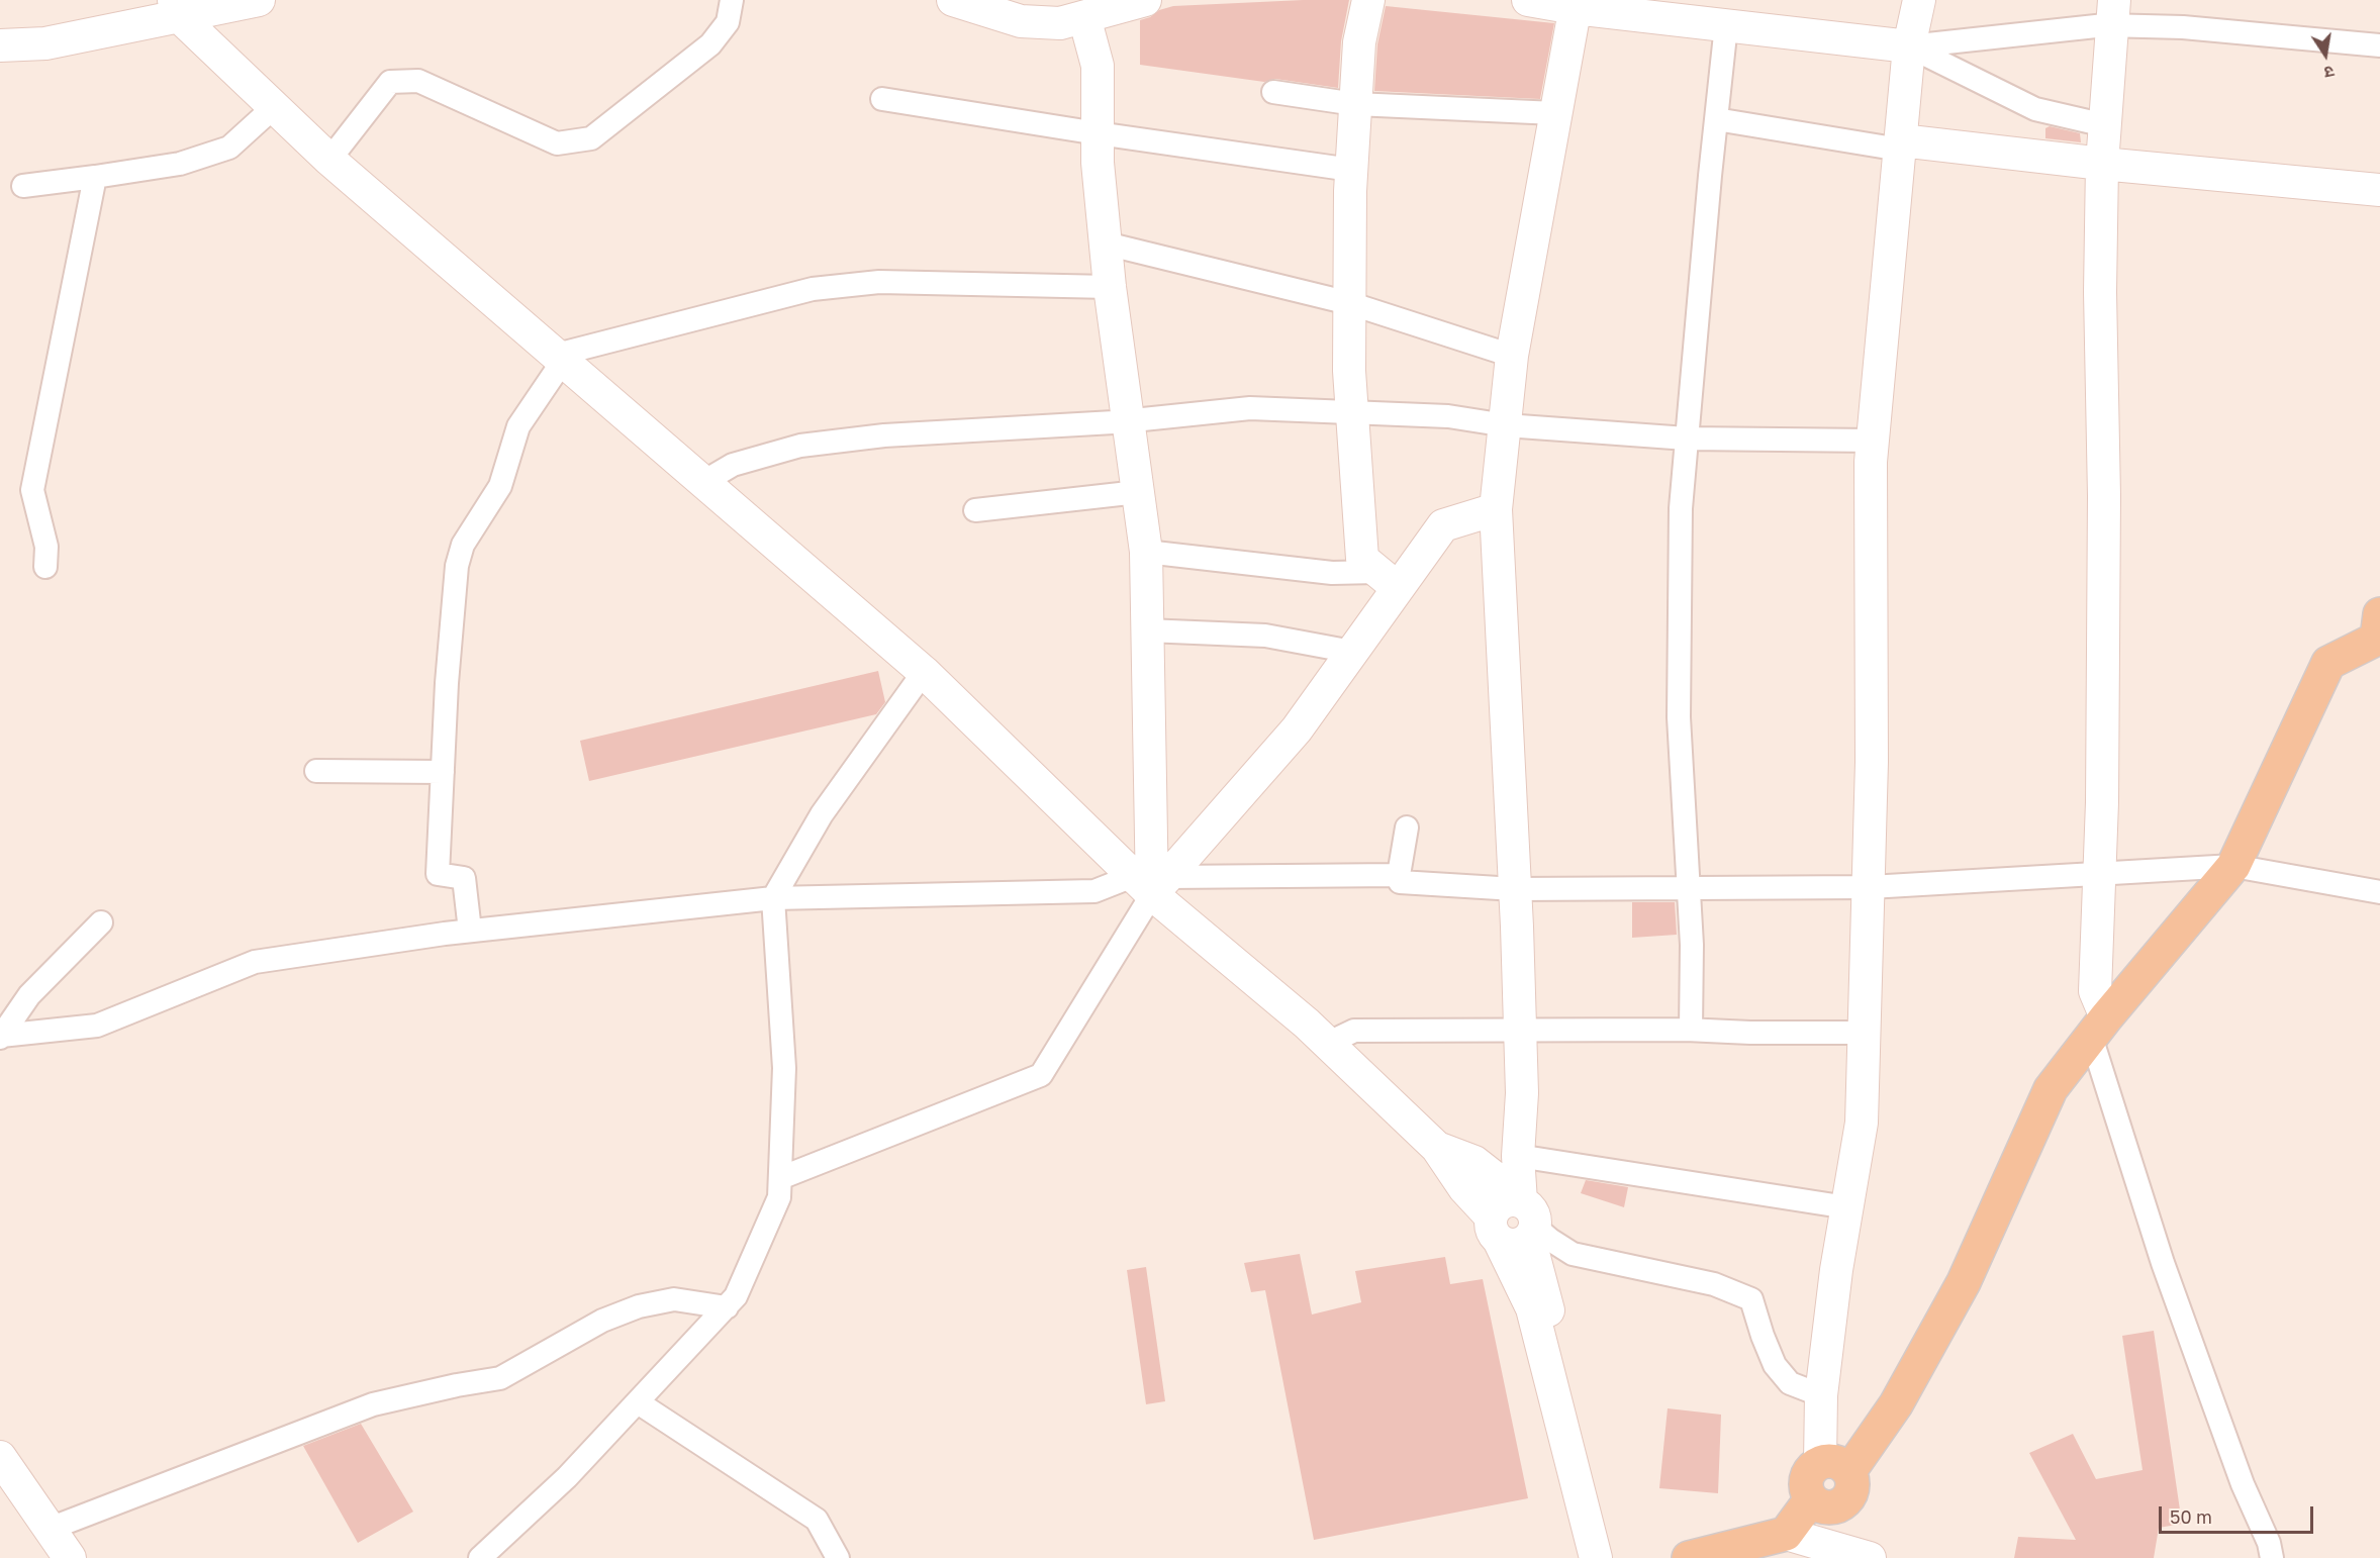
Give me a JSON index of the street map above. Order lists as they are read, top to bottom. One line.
{"scale_bar":"50 m","north":"bottom"}
